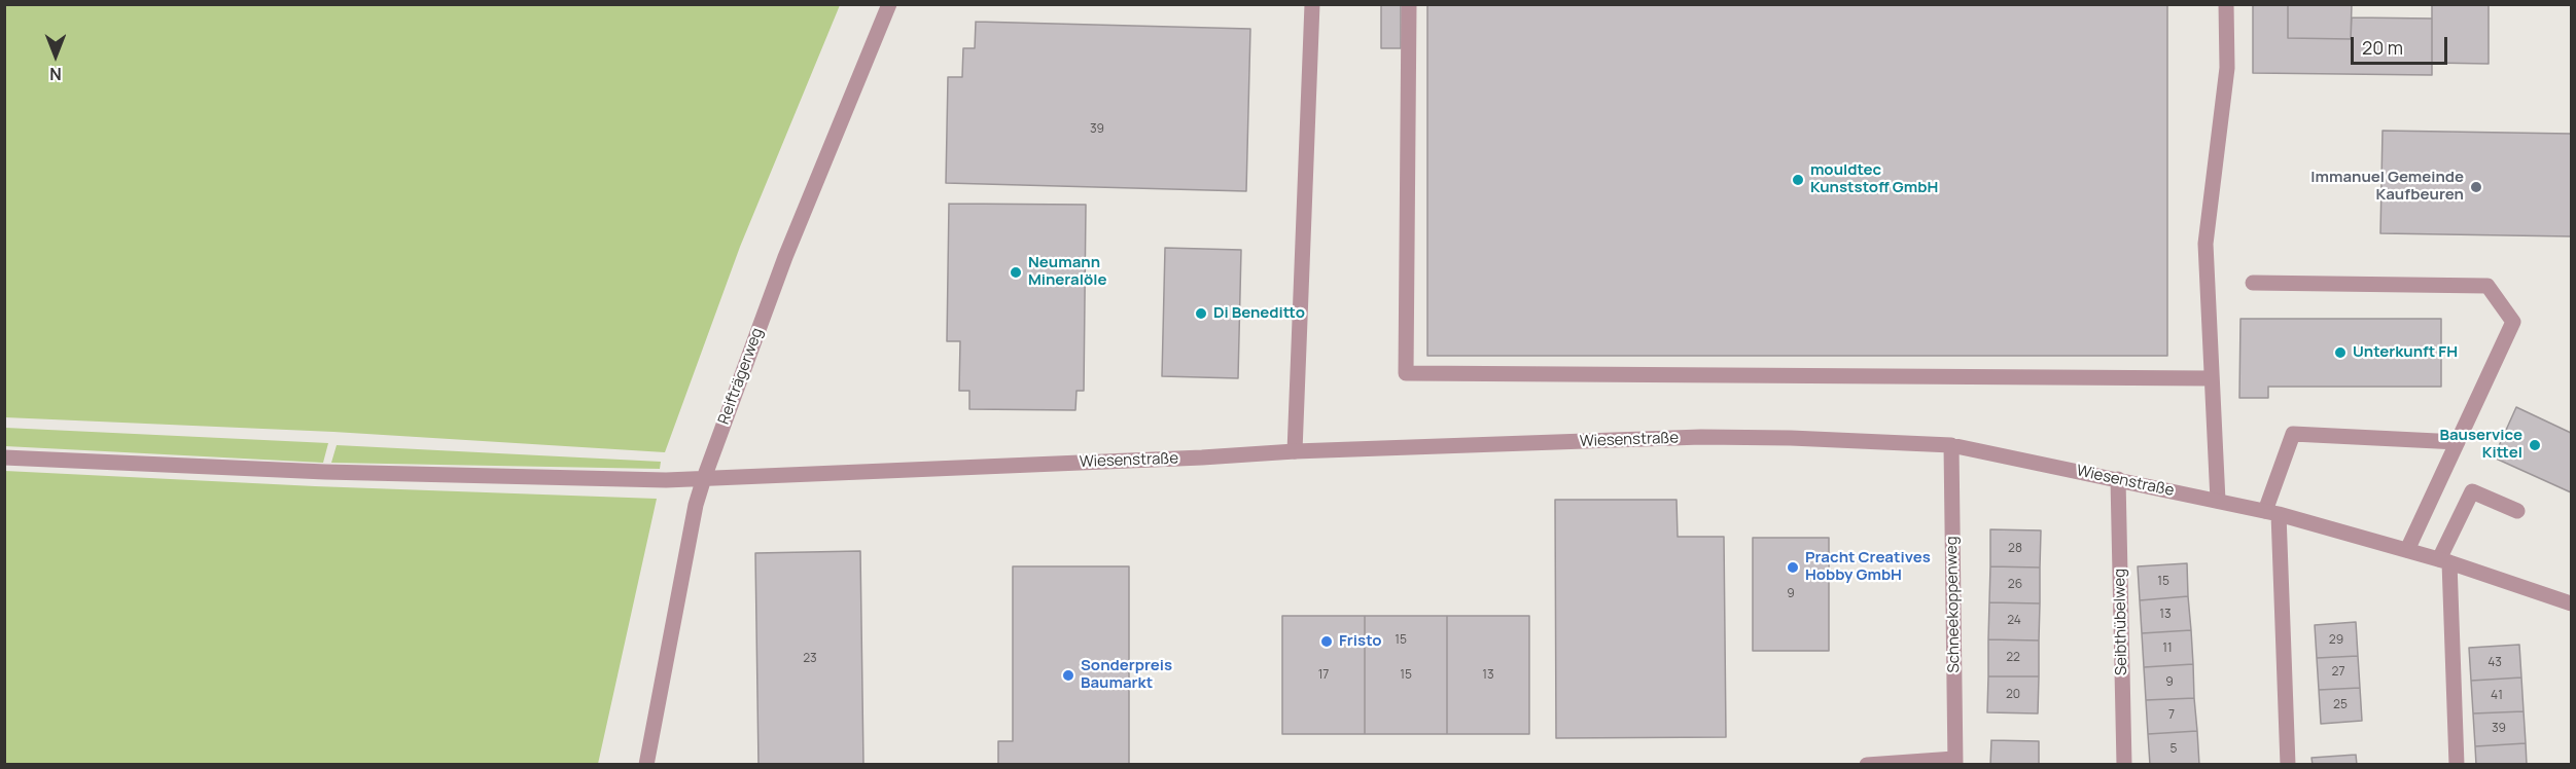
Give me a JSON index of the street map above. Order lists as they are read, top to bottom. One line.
{"streets":{"street":["Reifträgerweg","Wiesenstraße","Schneekoppenweg","Seibthübelweg"]},"crossings":[["Reifträgerweg","Wiesenstraße"],["Wiesenstraße","Schneekoppenweg"],["Wiesenstraße","Seibthübelweg"]],"places":["mouldtec Kunststoff GmbH","Immanuel Gemeinde Kaufbeuren","Neumann Mineralöle","Di Beneditto","Unterkunft FH","Bauservice Kittel","Pracht Creatives Hobby GmbH","Fristo","Sonderpreis Baumarkt"],"house_numbers":["39","28","15","26","9","13","24","15","29","11","22","23","43","27","17","15","13","9","20","41","25","7","39","5"],"scale_bar":"20 m","north":"bottom"}
